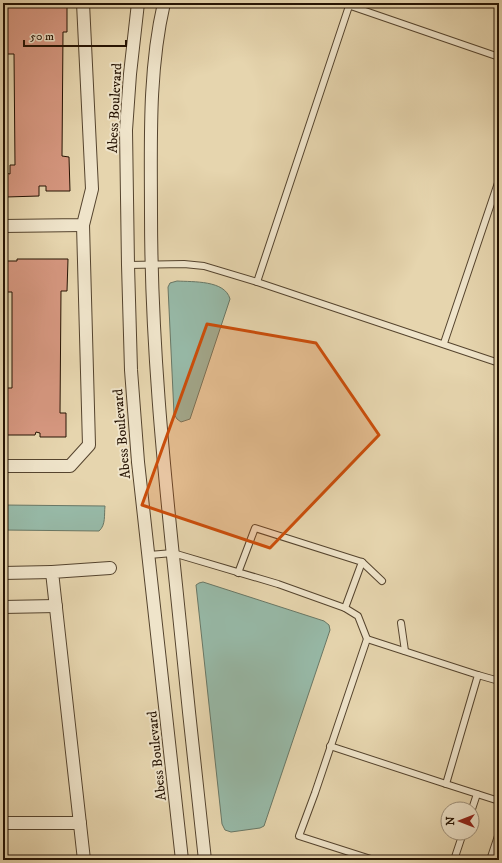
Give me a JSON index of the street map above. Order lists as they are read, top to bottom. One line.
{"streets":{"street":["Abess Boulevard"]},"scale_bar":"50 m","north":"left"}
